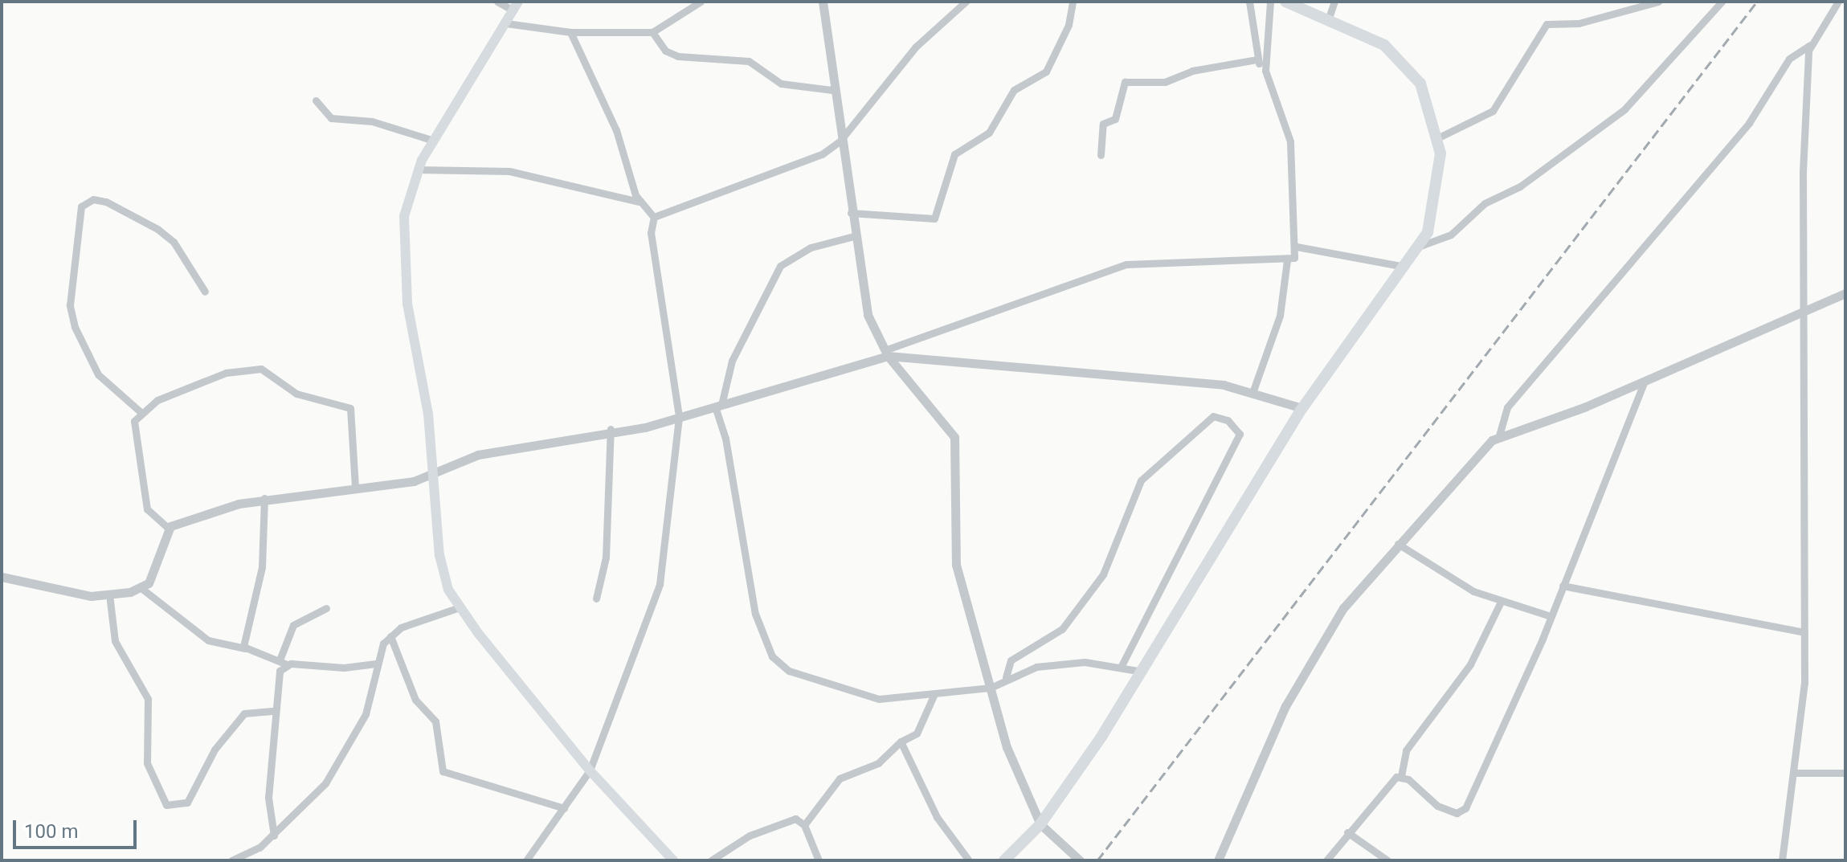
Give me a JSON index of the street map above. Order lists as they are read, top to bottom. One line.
{"scale_bar":"100 m"}
